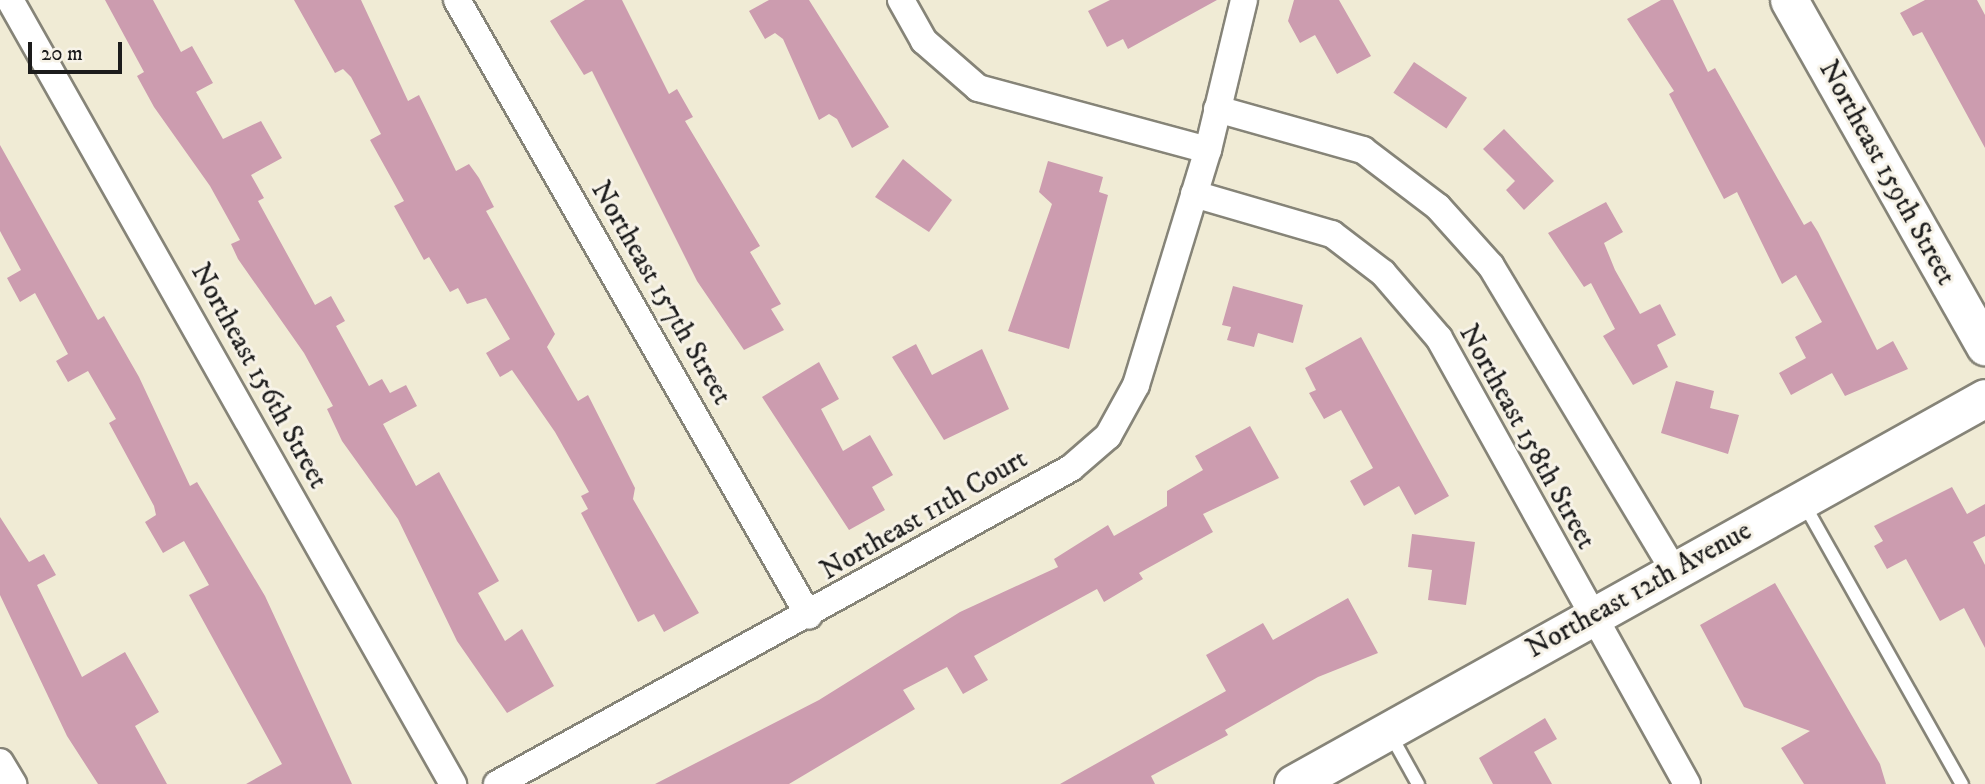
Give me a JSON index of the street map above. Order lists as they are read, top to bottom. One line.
{"streets":{"street":["Northeast 159th Street","Northeast 157th Street","Northeast 156th Street","Northeast 158th Street","Northeast 11th Court","Northeast 12th Avenue"]},"crossings":[["Northeast 157th Street","Northeast 11th Court"],["Northeast 158th Street","Northeast 11th Court"],["Northeast 158th Street","Northeast 12th Avenue"]],"scale_bar":"20 m"}
